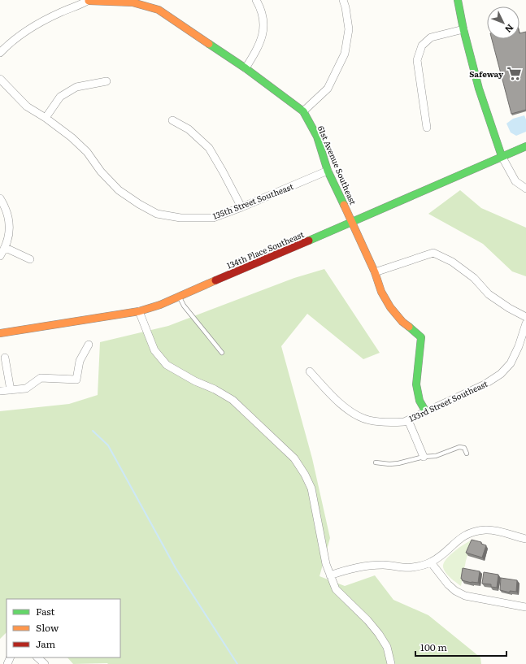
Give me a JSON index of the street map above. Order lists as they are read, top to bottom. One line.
{"streets":{"street":["61st Avenue Southeast","135th Street Southeast","134th Place Southeast","133rd Street Southeast"]},"crossings":[["61st Avenue Southeast","135th Street Southeast"],["61st Avenue Southeast","134th Place Southeast"],["61st Avenue Southeast","133rd Street Southeast"]],"places":{"supermarket":["Safeway"]},"legend":["Fast","Slow","Jam"],"scale_bar":"100 m","north":"bottom right"}
